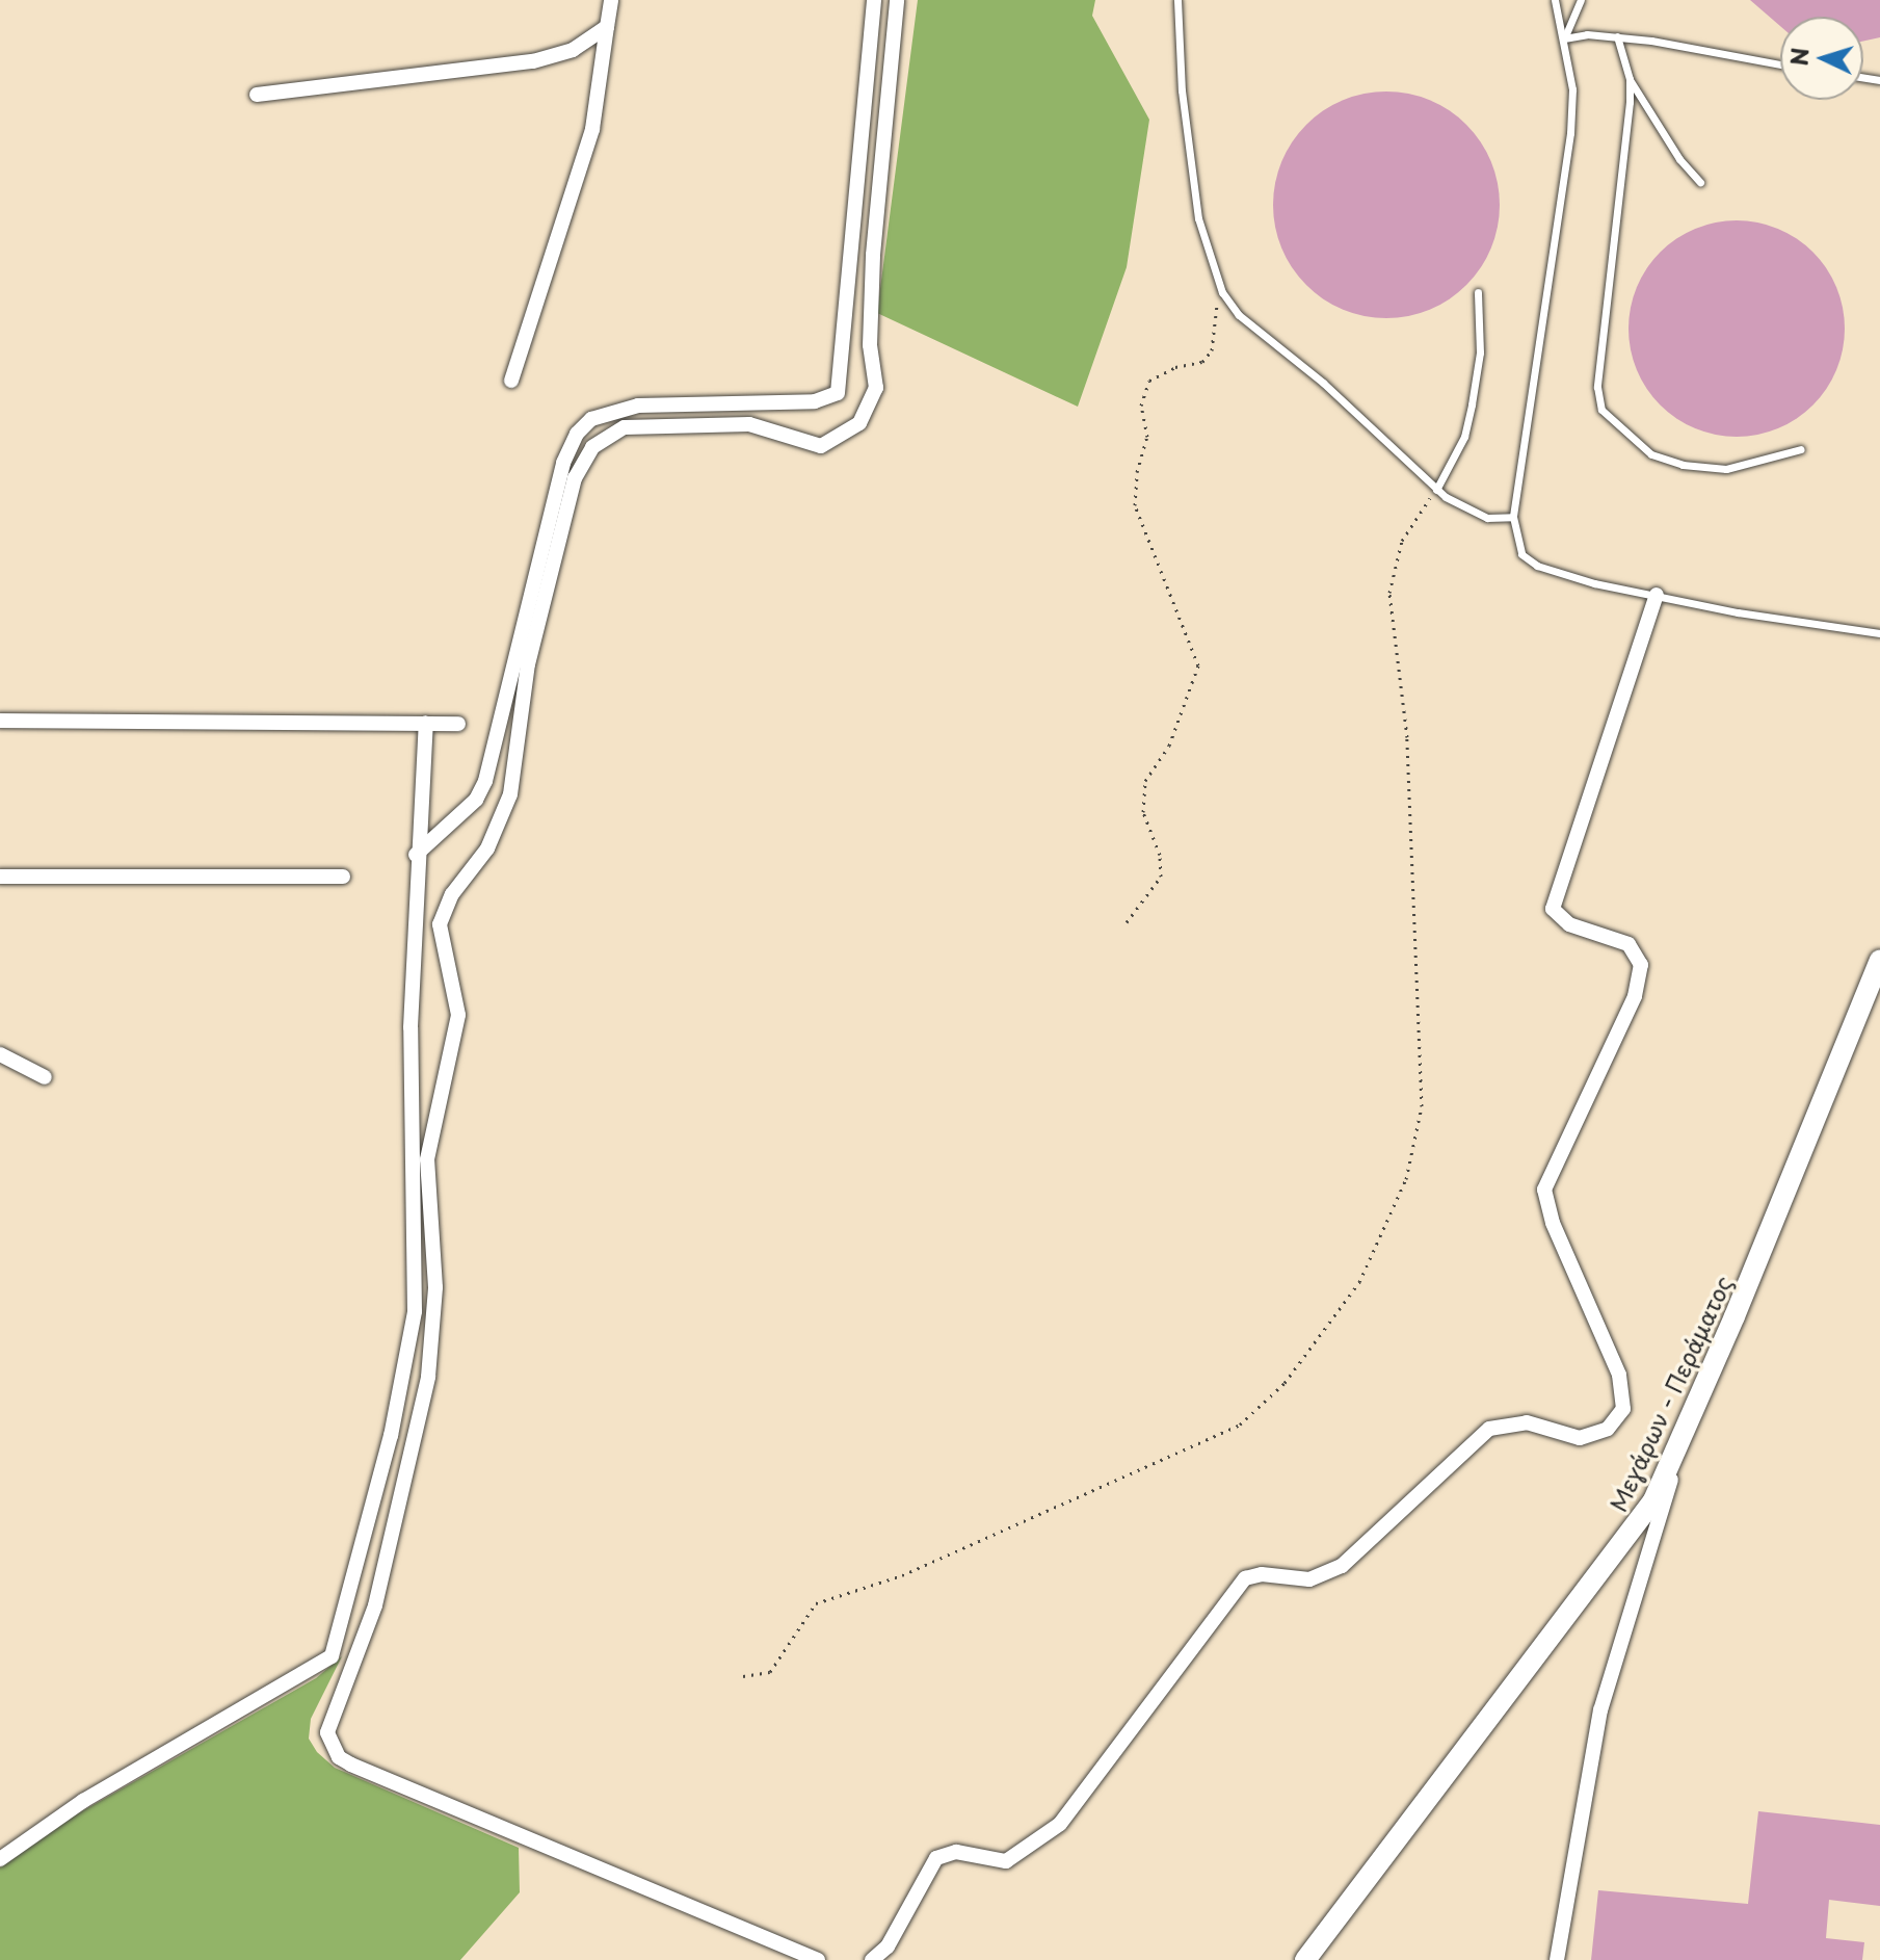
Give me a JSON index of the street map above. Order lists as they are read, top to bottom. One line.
{"streets":{"main road":["Μεγάρων - Περάματος"]},"north":"left"}
